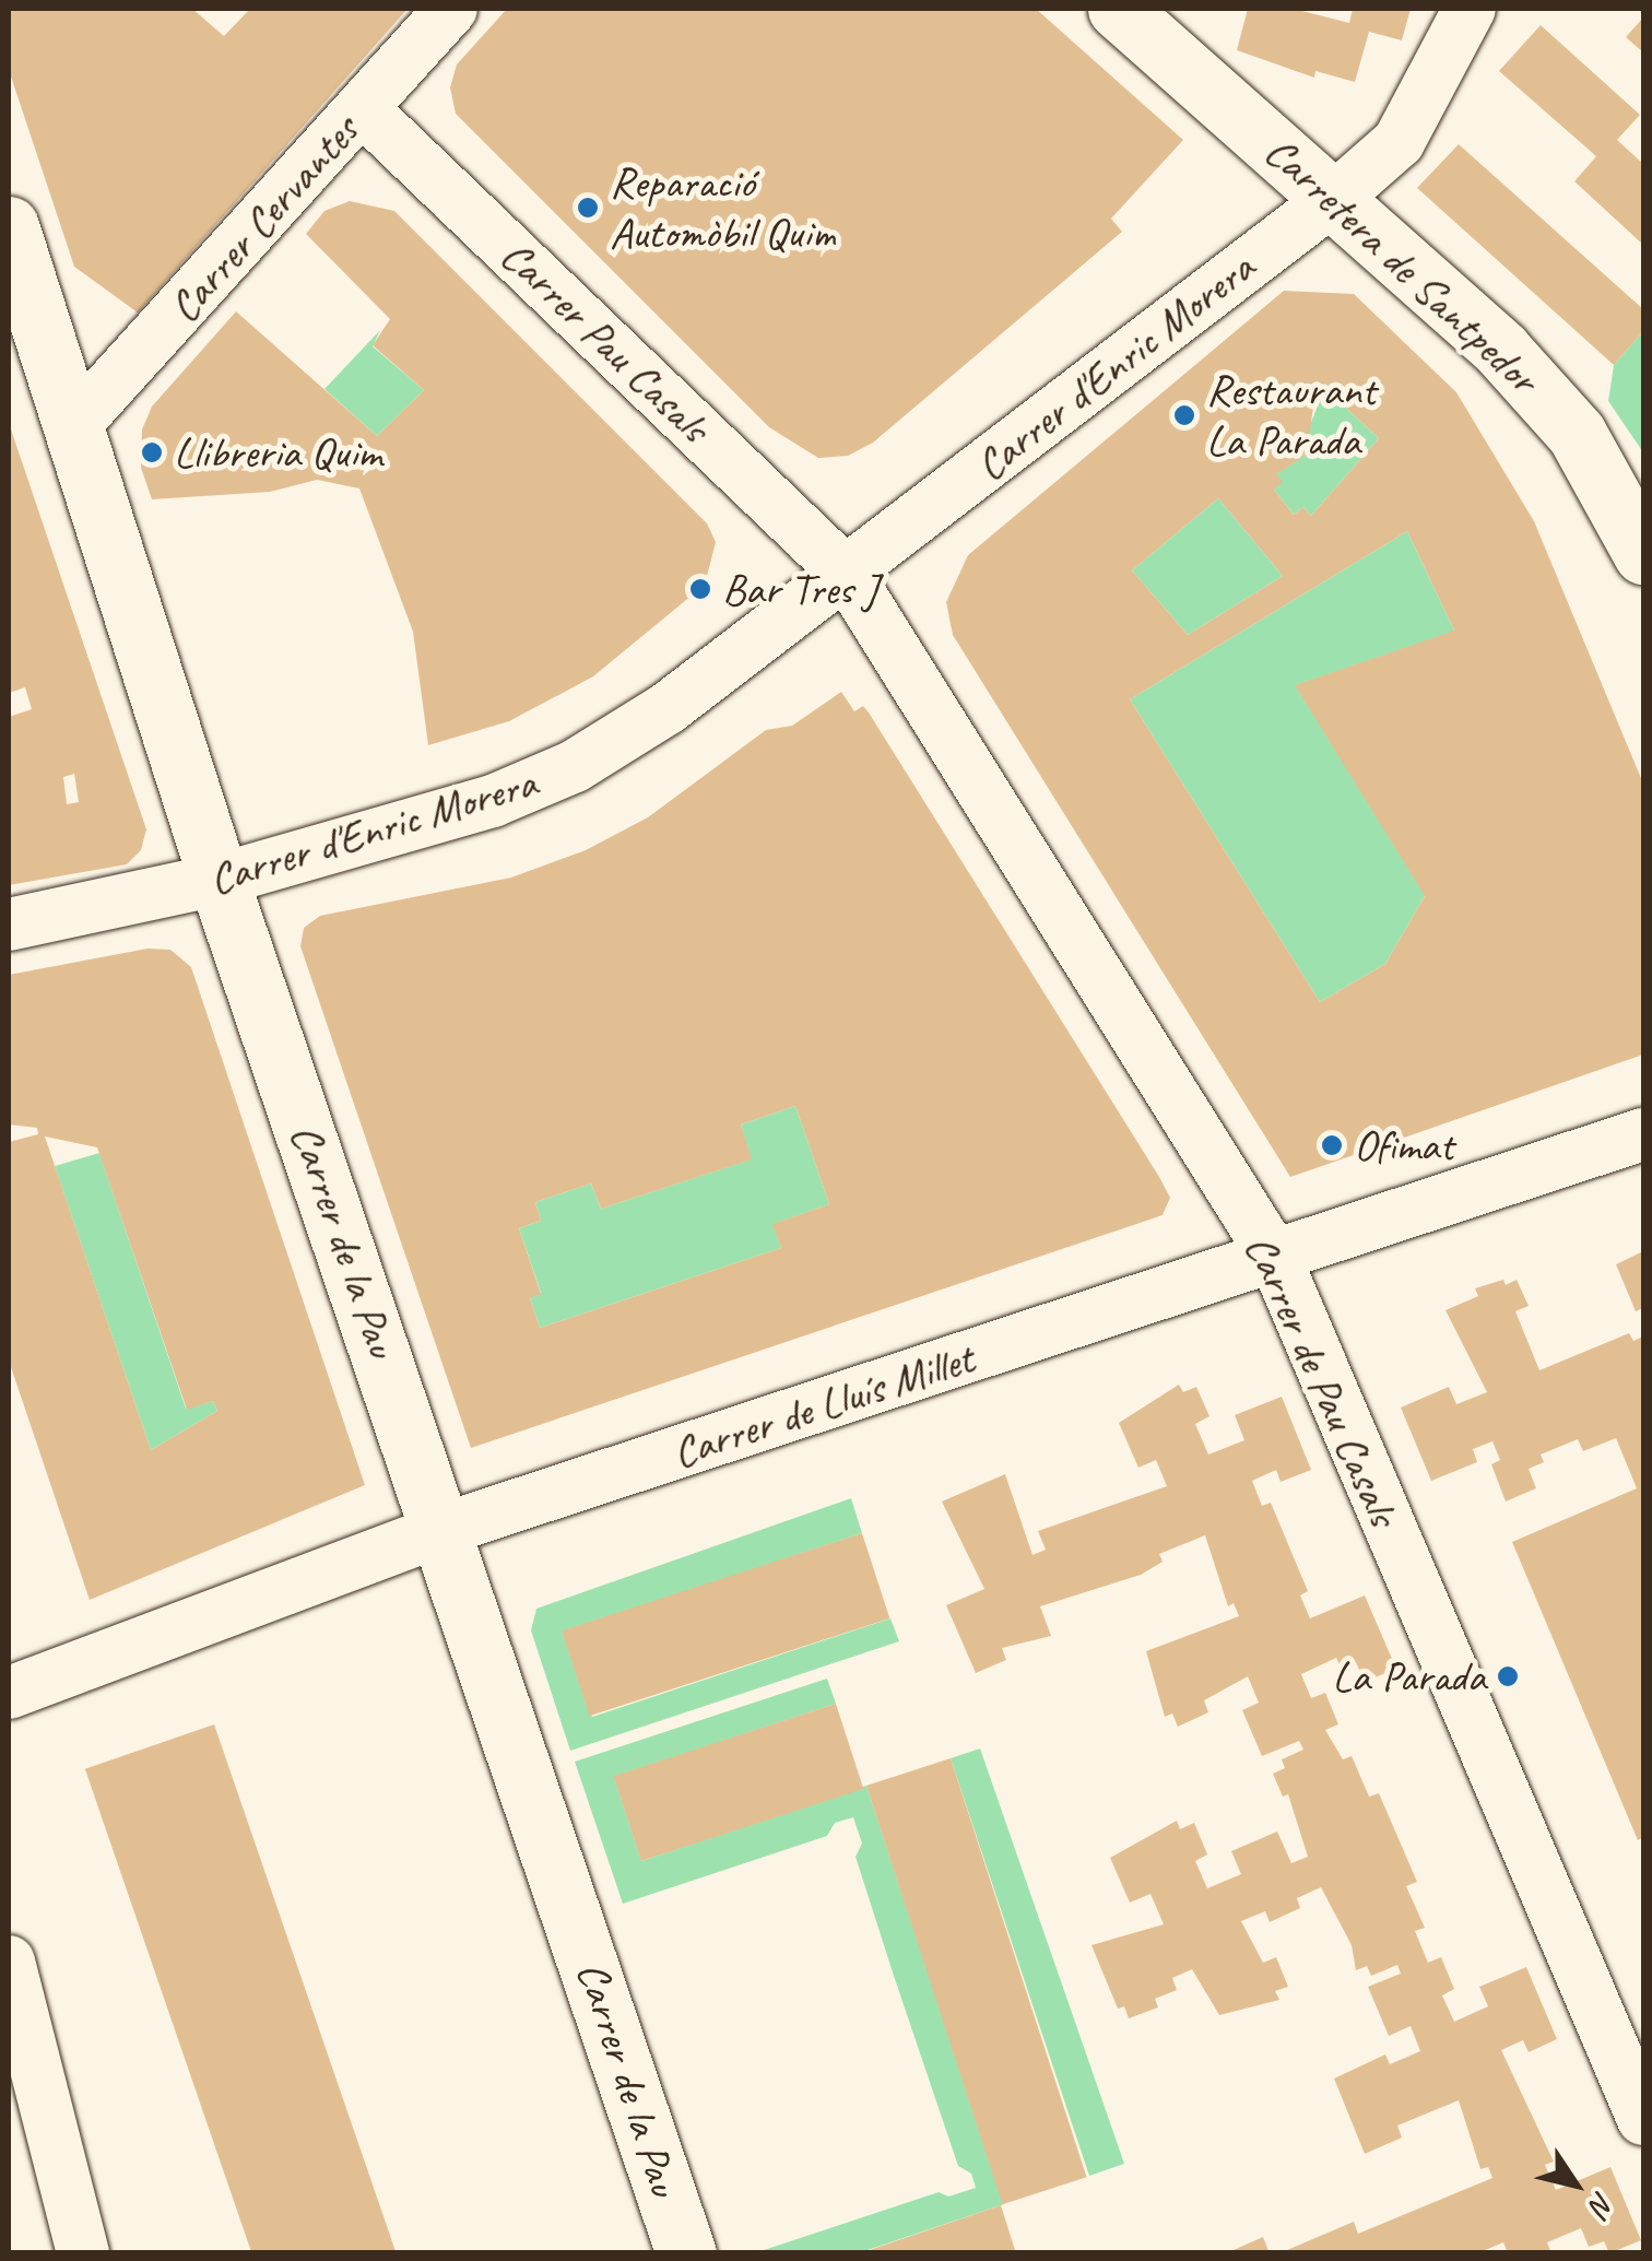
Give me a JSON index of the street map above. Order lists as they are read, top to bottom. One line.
{"streets":{"street":["Carrer Cervantes","Carretera de Santpedor","Carrer Pau Casals","Carrer d'Enric Morera","Carrer de la Pau","Carrer de Pau Casals","Carrer de Lluís Millet"]},"crossings":[["Carrer Cervantes","Carrer Pau Casals"],["Carrer Cervantes","Carrer de la Pau"],["Carretera de Santpedor","Carrer d'Enric Morera"],["Carrer Pau Casals","Carrer d'Enric Morera"],["Carrer Pau Casals","Carrer de Pau Casals"],["Carrer d'Enric Morera","Carrer de la Pau"],["Carrer d'Enric Morera","Carrer de Pau Casals"],["Carrer de la Pau","Carrer de Lluís Millet"],["Carrer de Pau Casals","Carrer de Lluís Millet"]],"places":["Reparació Automòbil Quim","Restaurant La Parada","Llibreria Quim","Bar Tres J","Ofimat","La Parada"],"north":"bottom right"}
